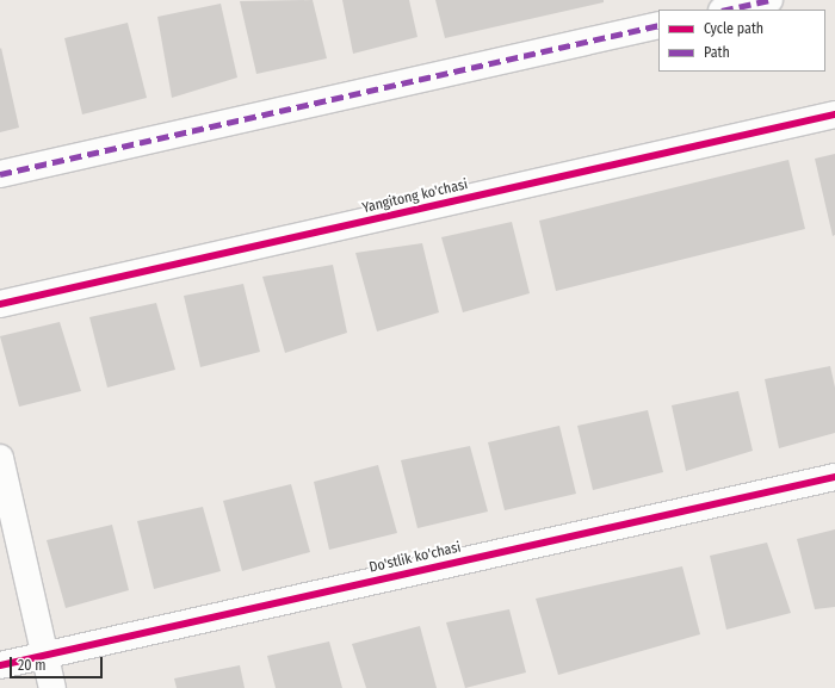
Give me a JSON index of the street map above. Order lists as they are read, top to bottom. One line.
{"streets":{"street":["Yangitong ko'chasi","Do'stlik ko'chasi"]},"legend":["Cycle path","Path"],"scale_bar":"20 m"}
